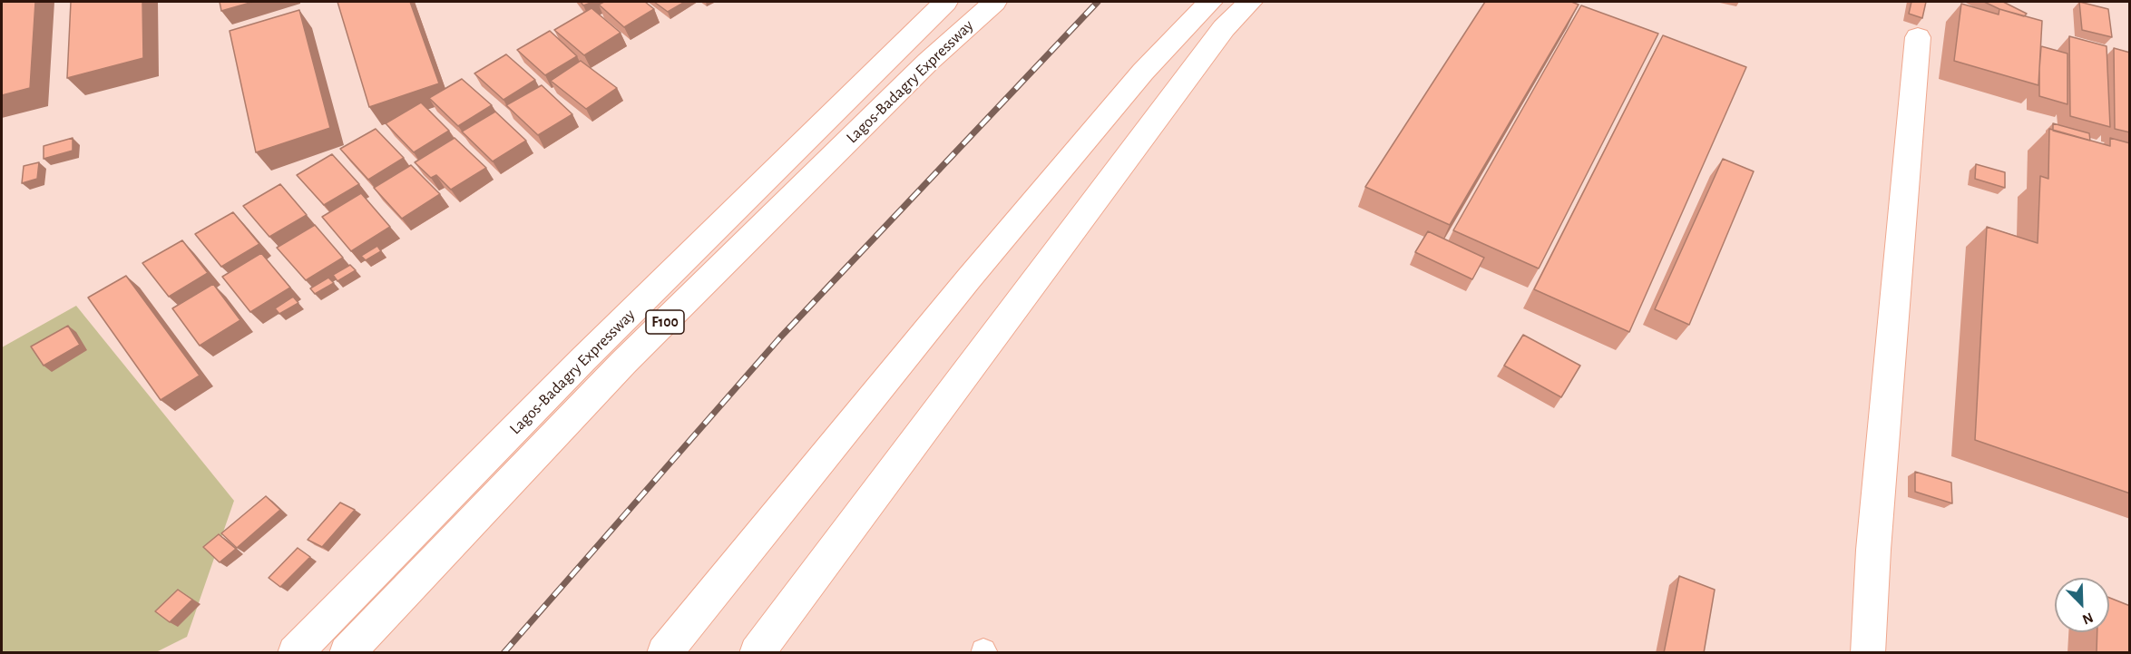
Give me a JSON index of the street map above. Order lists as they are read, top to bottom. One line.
{"streets":{"main road":["Lagos-Badagry Expressway","F100"]},"north":"bottom right"}
